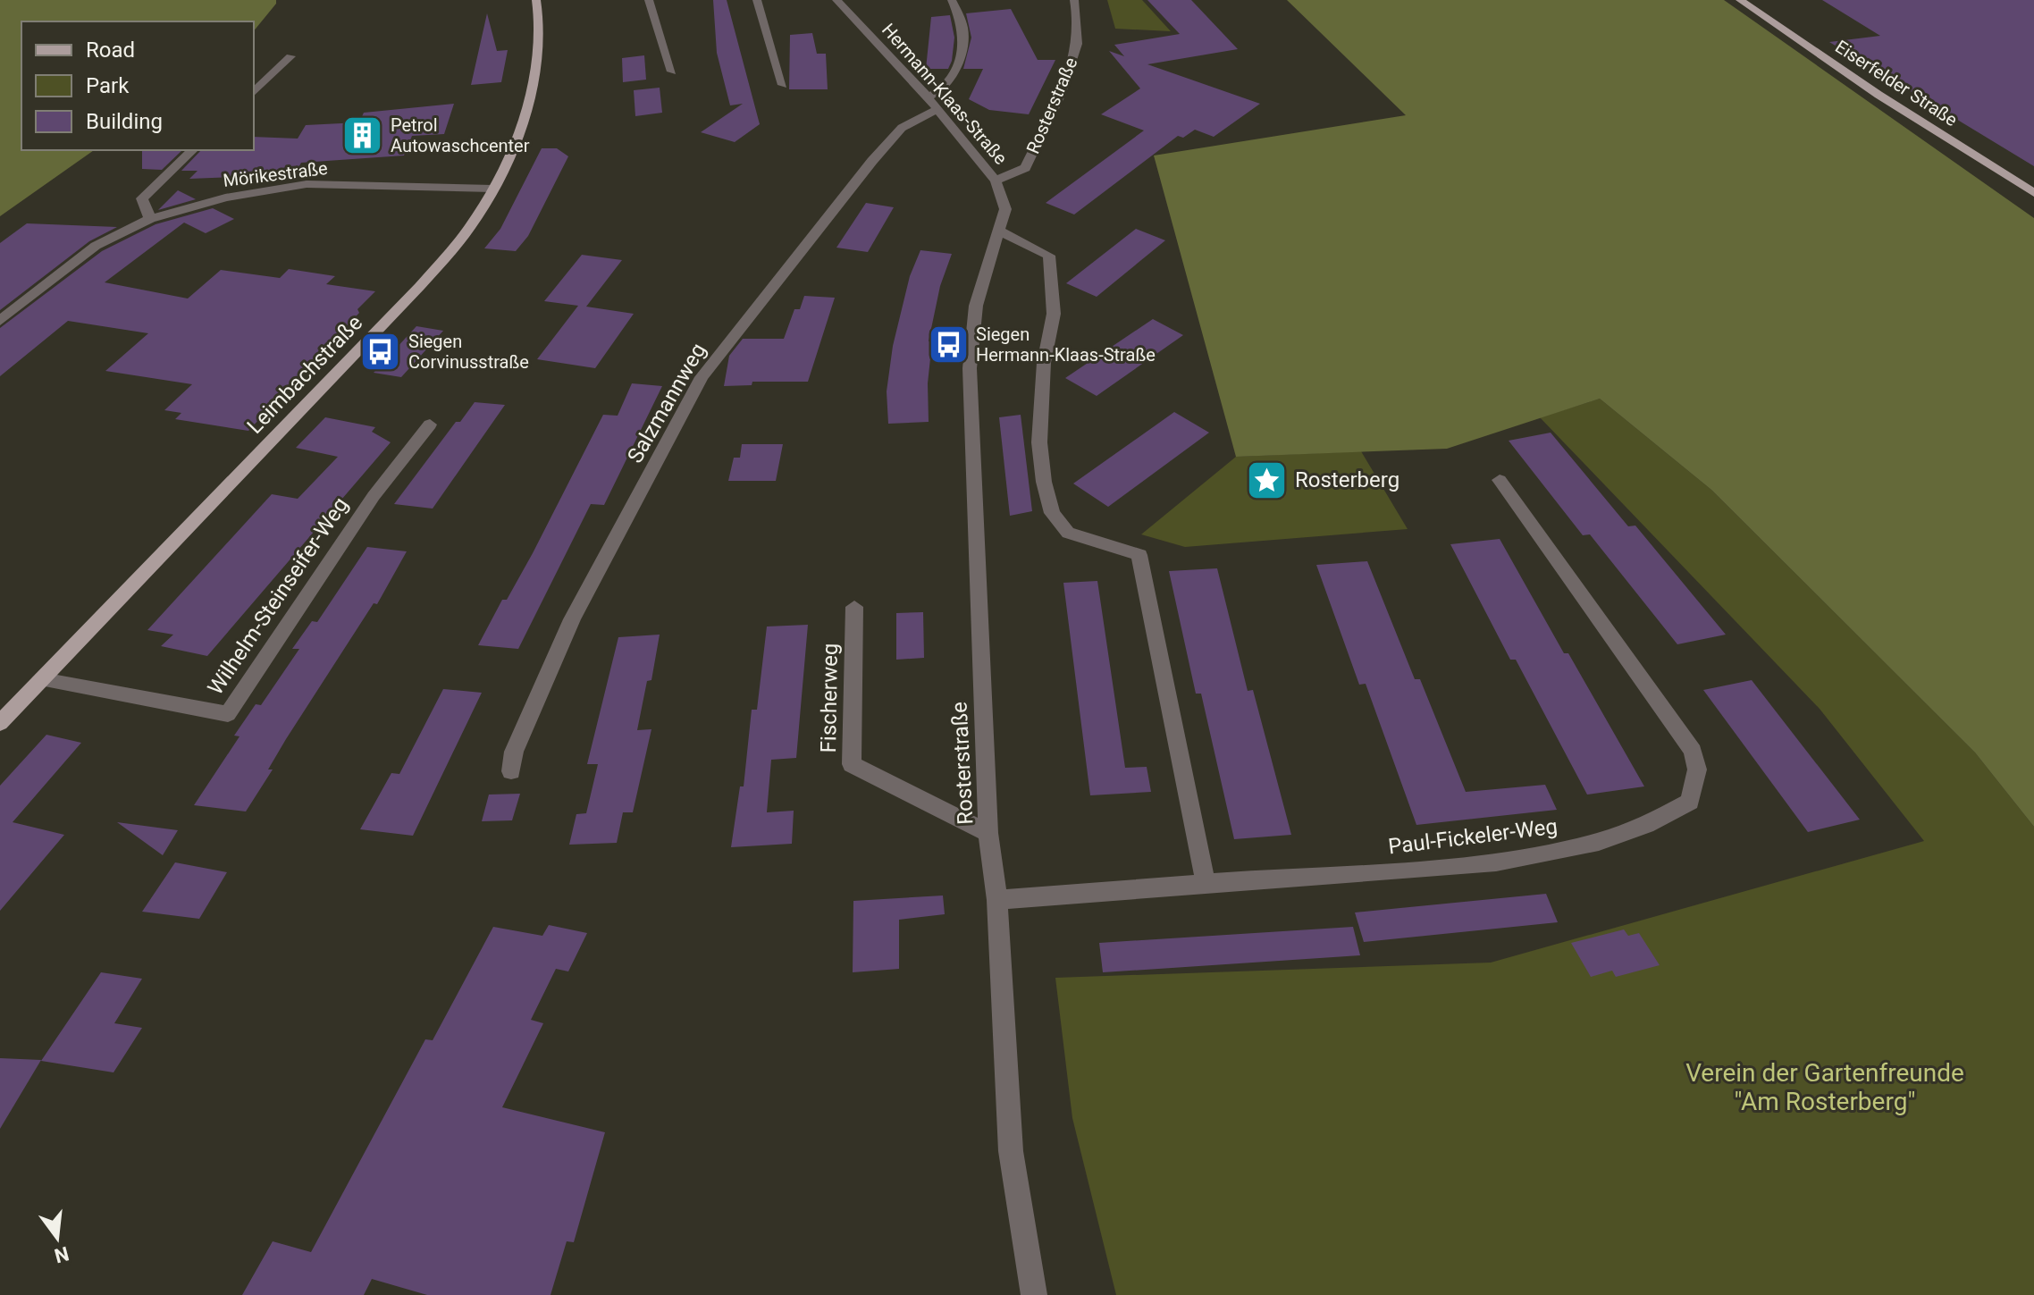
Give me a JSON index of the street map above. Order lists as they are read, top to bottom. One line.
{"streets":{"main road":["Eiserfelder Straße","Leimbachstraße"],"street":["Hermann-Klaas-Straße","Rosterstraße","Mörikestraße","Salzmannweg","Wilhelm-Steinseifer-Weg","Fischerweg","Paul-Fickeler-Weg"]},"crossings":[["Hermann-Klaas-Straße","Rosterstraße"],["Hermann-Klaas-Straße","Salzmannweg"],["Rosterstraße","Fischerweg"],["Rosterstraße","Paul-Fickeler-Weg"],["Mörikestraße","Leimbachstraße"],["Leimbachstraße","Wilhelm-Steinseifer-Weg"]],"parks":["Verein der Gartenfreunde \"Am Rosterberg\""],"places":{"building":["Petrol Autowaschcenter"],"bus stop":["Siegen Hermann-Klaas-Straße","Siegen Corvinusstraße"],"place":["Rosterberg"]},"legend":["Road","Park","Building"],"north":"bottom"}
